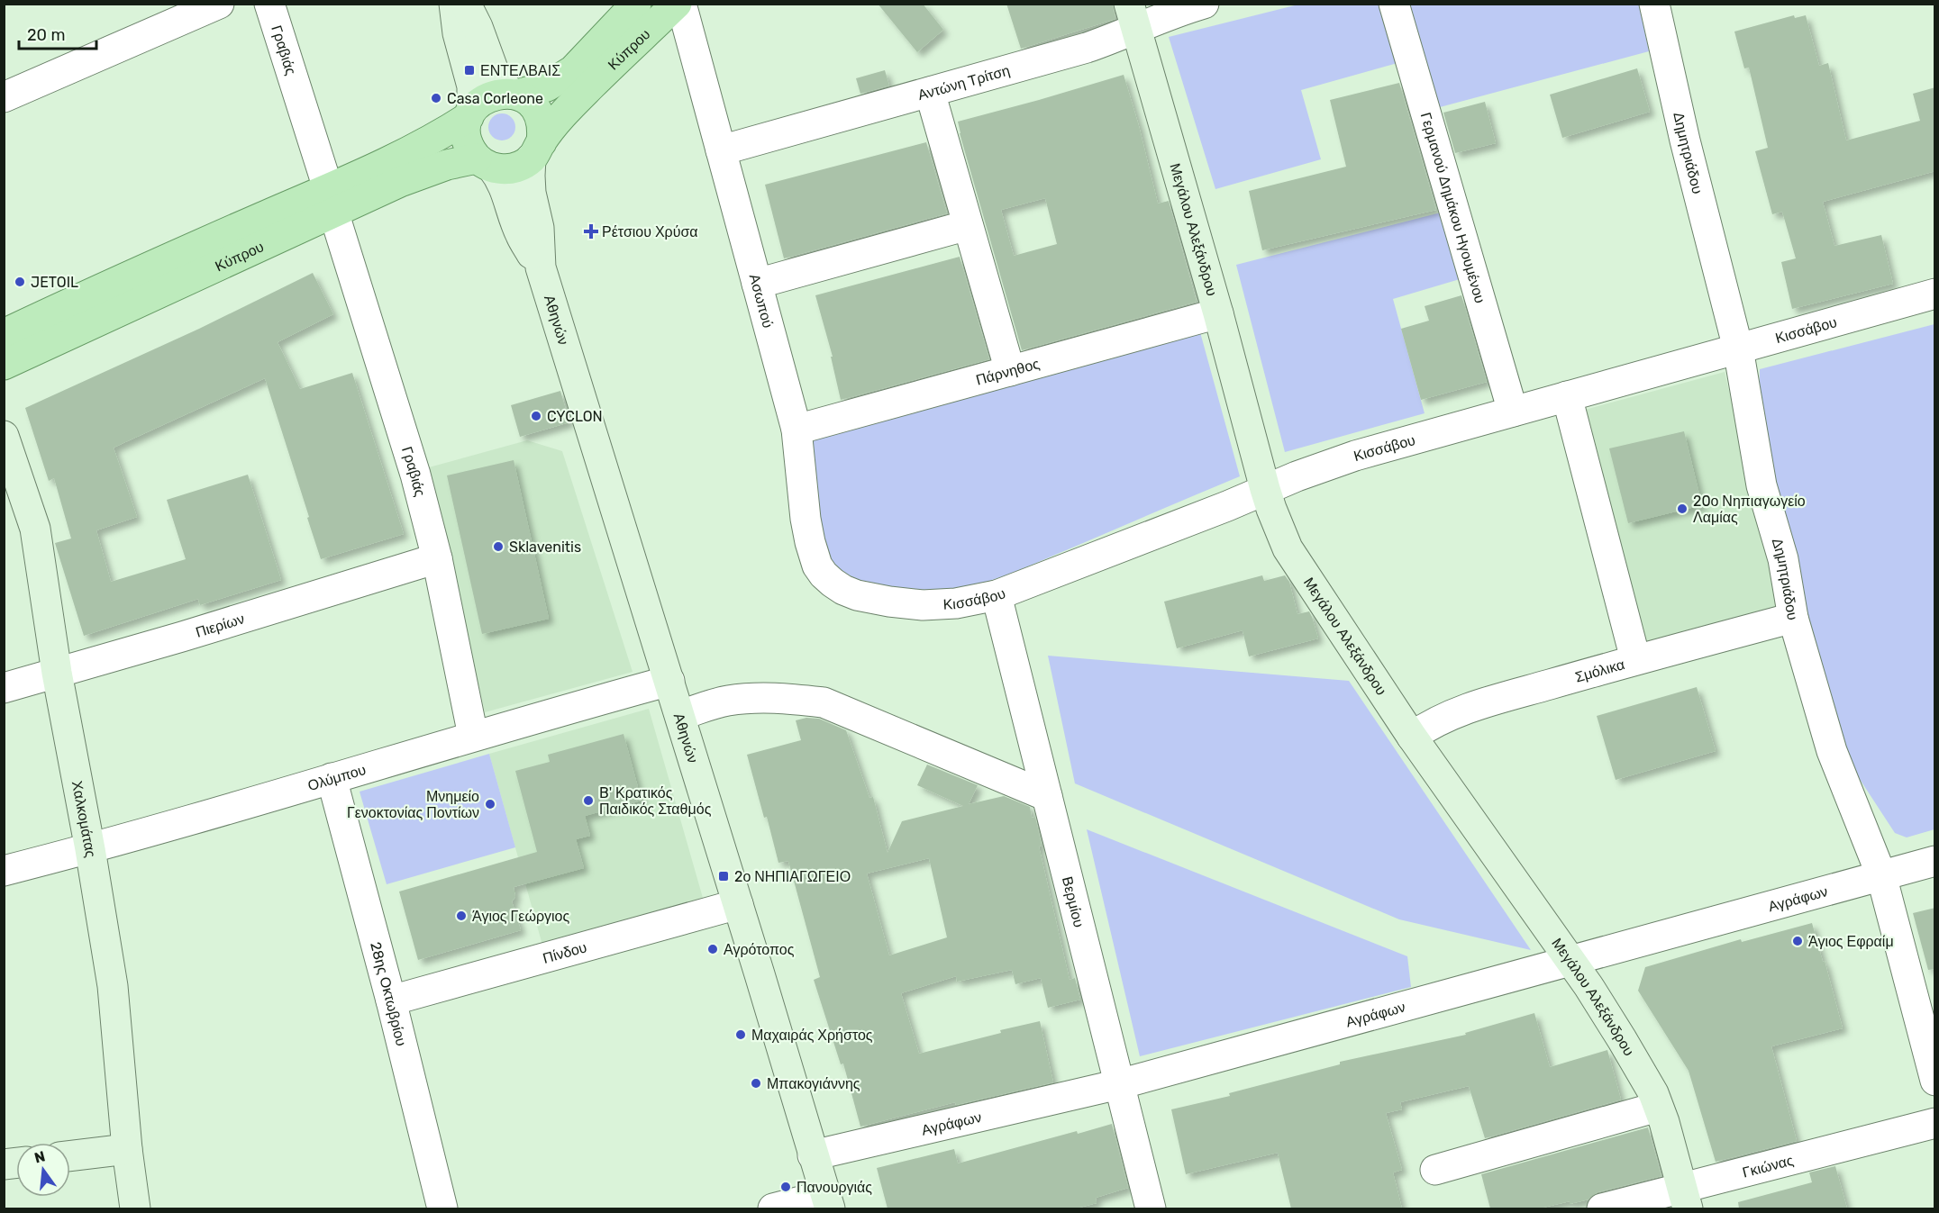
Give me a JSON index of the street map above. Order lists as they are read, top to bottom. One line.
{"streets":{"main road":["Κύπρου"],"street":["Γραβιάς","Αντώνη Τρίτση","Δημητριάδου","Γερμανού Δημάκου Ηγουμένου","Μεγάλου Αλεξάνδρου","Ασωπού","Αθηνών","Κισσάβου","Πάρνηθος","Πιερίων","Σμόλικα","Ολύμπου","Χαλκομάτας","Αγράφων","Βερμίου","Πίνδου","28ης Οκτωβρίου","Γκιώνας"]},"crossings":[["Κύπρου","Γραβιάς"],["Κύπρου","Ασωπού"],["Κύπρου","Αθηνών"],["Γραβιάς","Πιερίων"],["Γραβιάς","Ολύμπου"],["Αντώνη Τρίτση","Μεγάλου Αλεξάνδρου"],["Αντώνη Τρίτση","Ασωπού"],["Δημητριάδου","Κισσάβου"],["Δημητριάδου","Σμόλικα"],["Δημητριάδου","Αγράφων"],["Γερμανού Δημάκου Ηγουμένου","Κισσάβου"],["Μεγάλου Αλεξάνδρου","Κισσάβου"],["Μεγάλου Αλεξάνδρου","Πάρνηθος"],["Μεγάλου Αλεξάνδρου","Σμόλικα"],["Μεγάλου Αλεξάνδρου","Αγράφων"],["Μεγάλου Αλεξάνδρου","Γκιώνας"],["Ασωπού","Κισσάβου"],["Ασωπού","Πάρνηθος"],["Αθηνών","Ολύμπου"],["Αθηνών","Αγράφων"],["Αθηνών","Πίνδου"],["Κισσάβου","Βερμίου"],["Πιερίων","Χαλκομάτας"],["Ολύμπου","Χαλκομάτας"],["Ολύμπου","28ης Οκτωβρίου"],["Αγράφων","Βερμίου"],["Πίνδου","28ης Οκτωβρίου"]],"places":{"transit":["ΕΝΤΕΛΒΑΙΣ","2ο ΝΗΠΙΑΓΩΓΕΙΟ"],"other":["Casa Corleone","JETOIL","CYCLON","20ο Νηπιαγωγείο Λαμίας","Sklavenitis","B' Κρατικός Παιδικός Σταθμός","Μνημείο Γενοκτονίας Ποντίων","Άγιος Γεώργιος","Άγιος Εφραίμ","Αγρότοπος","Μαχαιράς Χρήστος","Μπακογιάννης","Πανουργιάς"],"health":["Ρέτσιου Χρύσα"]},"scale_bar":"20 m","north":"top"}
